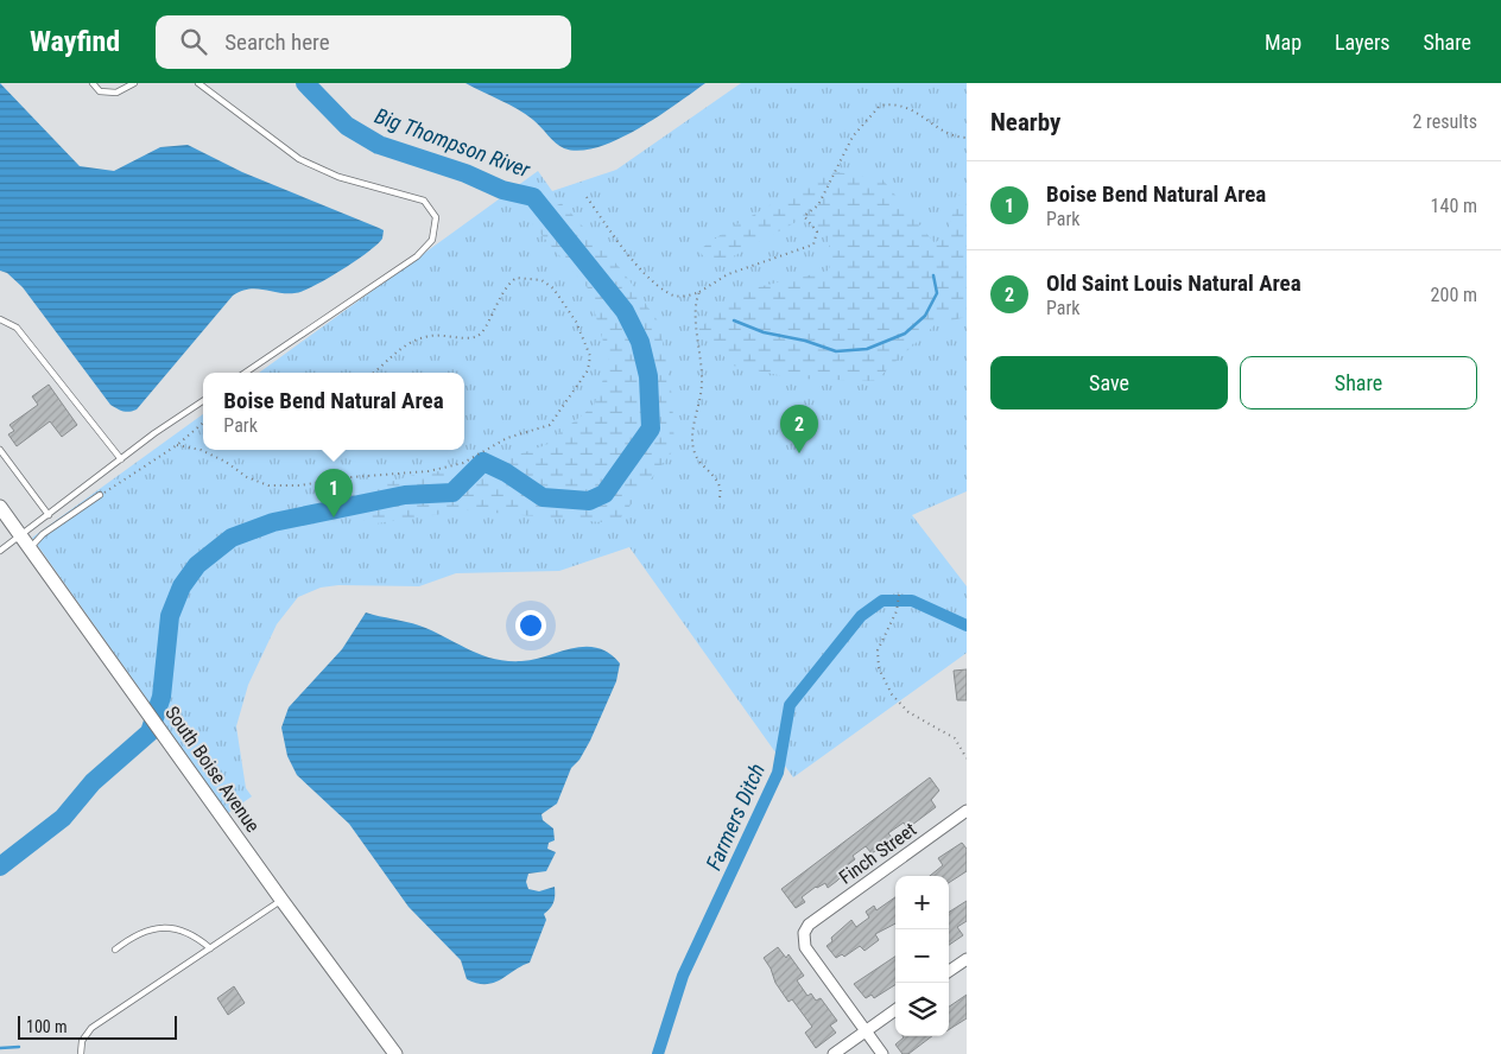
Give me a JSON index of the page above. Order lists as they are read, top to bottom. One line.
{"streets":{"main road":["South Boise Avenue"],"street":["Finch Street"]},"water":["Big Thompson River","Farmers Ditch"],"scale_bar":"100 m","page":{"header":"Wayfind","search":"Search here","nav":["Map","Layers","Share"],"heading":["Nearby","2 results"],"list":[{"mark":"1","name":"Boise Bend Natural Area","note":"Park","value":"140 m"},{"mark":"2","name":"Old Saint Louis Natural Area","note":"Park","value":"200 m"}],"buttons":["Save","Share"],"popup":["Boise Bend Natural Area","Park"],"pins":["2","1"],"map_buttons":["+","−"],"scale":"100 m"}}
